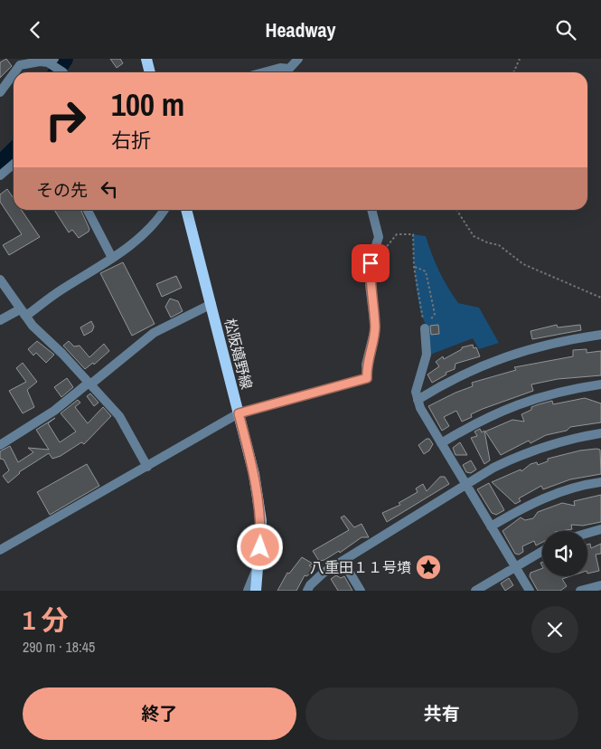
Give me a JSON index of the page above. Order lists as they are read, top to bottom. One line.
{"streets":{"main road":["松阪嬉野線"]},"places":{"place":["八重田１１号墳"]},"page":{"header":"Headway","turn":["100 m","右折"],"then":"その先","heading":["1 分","290 m · 18:45"],"buttons":["終了","共有"]}}
